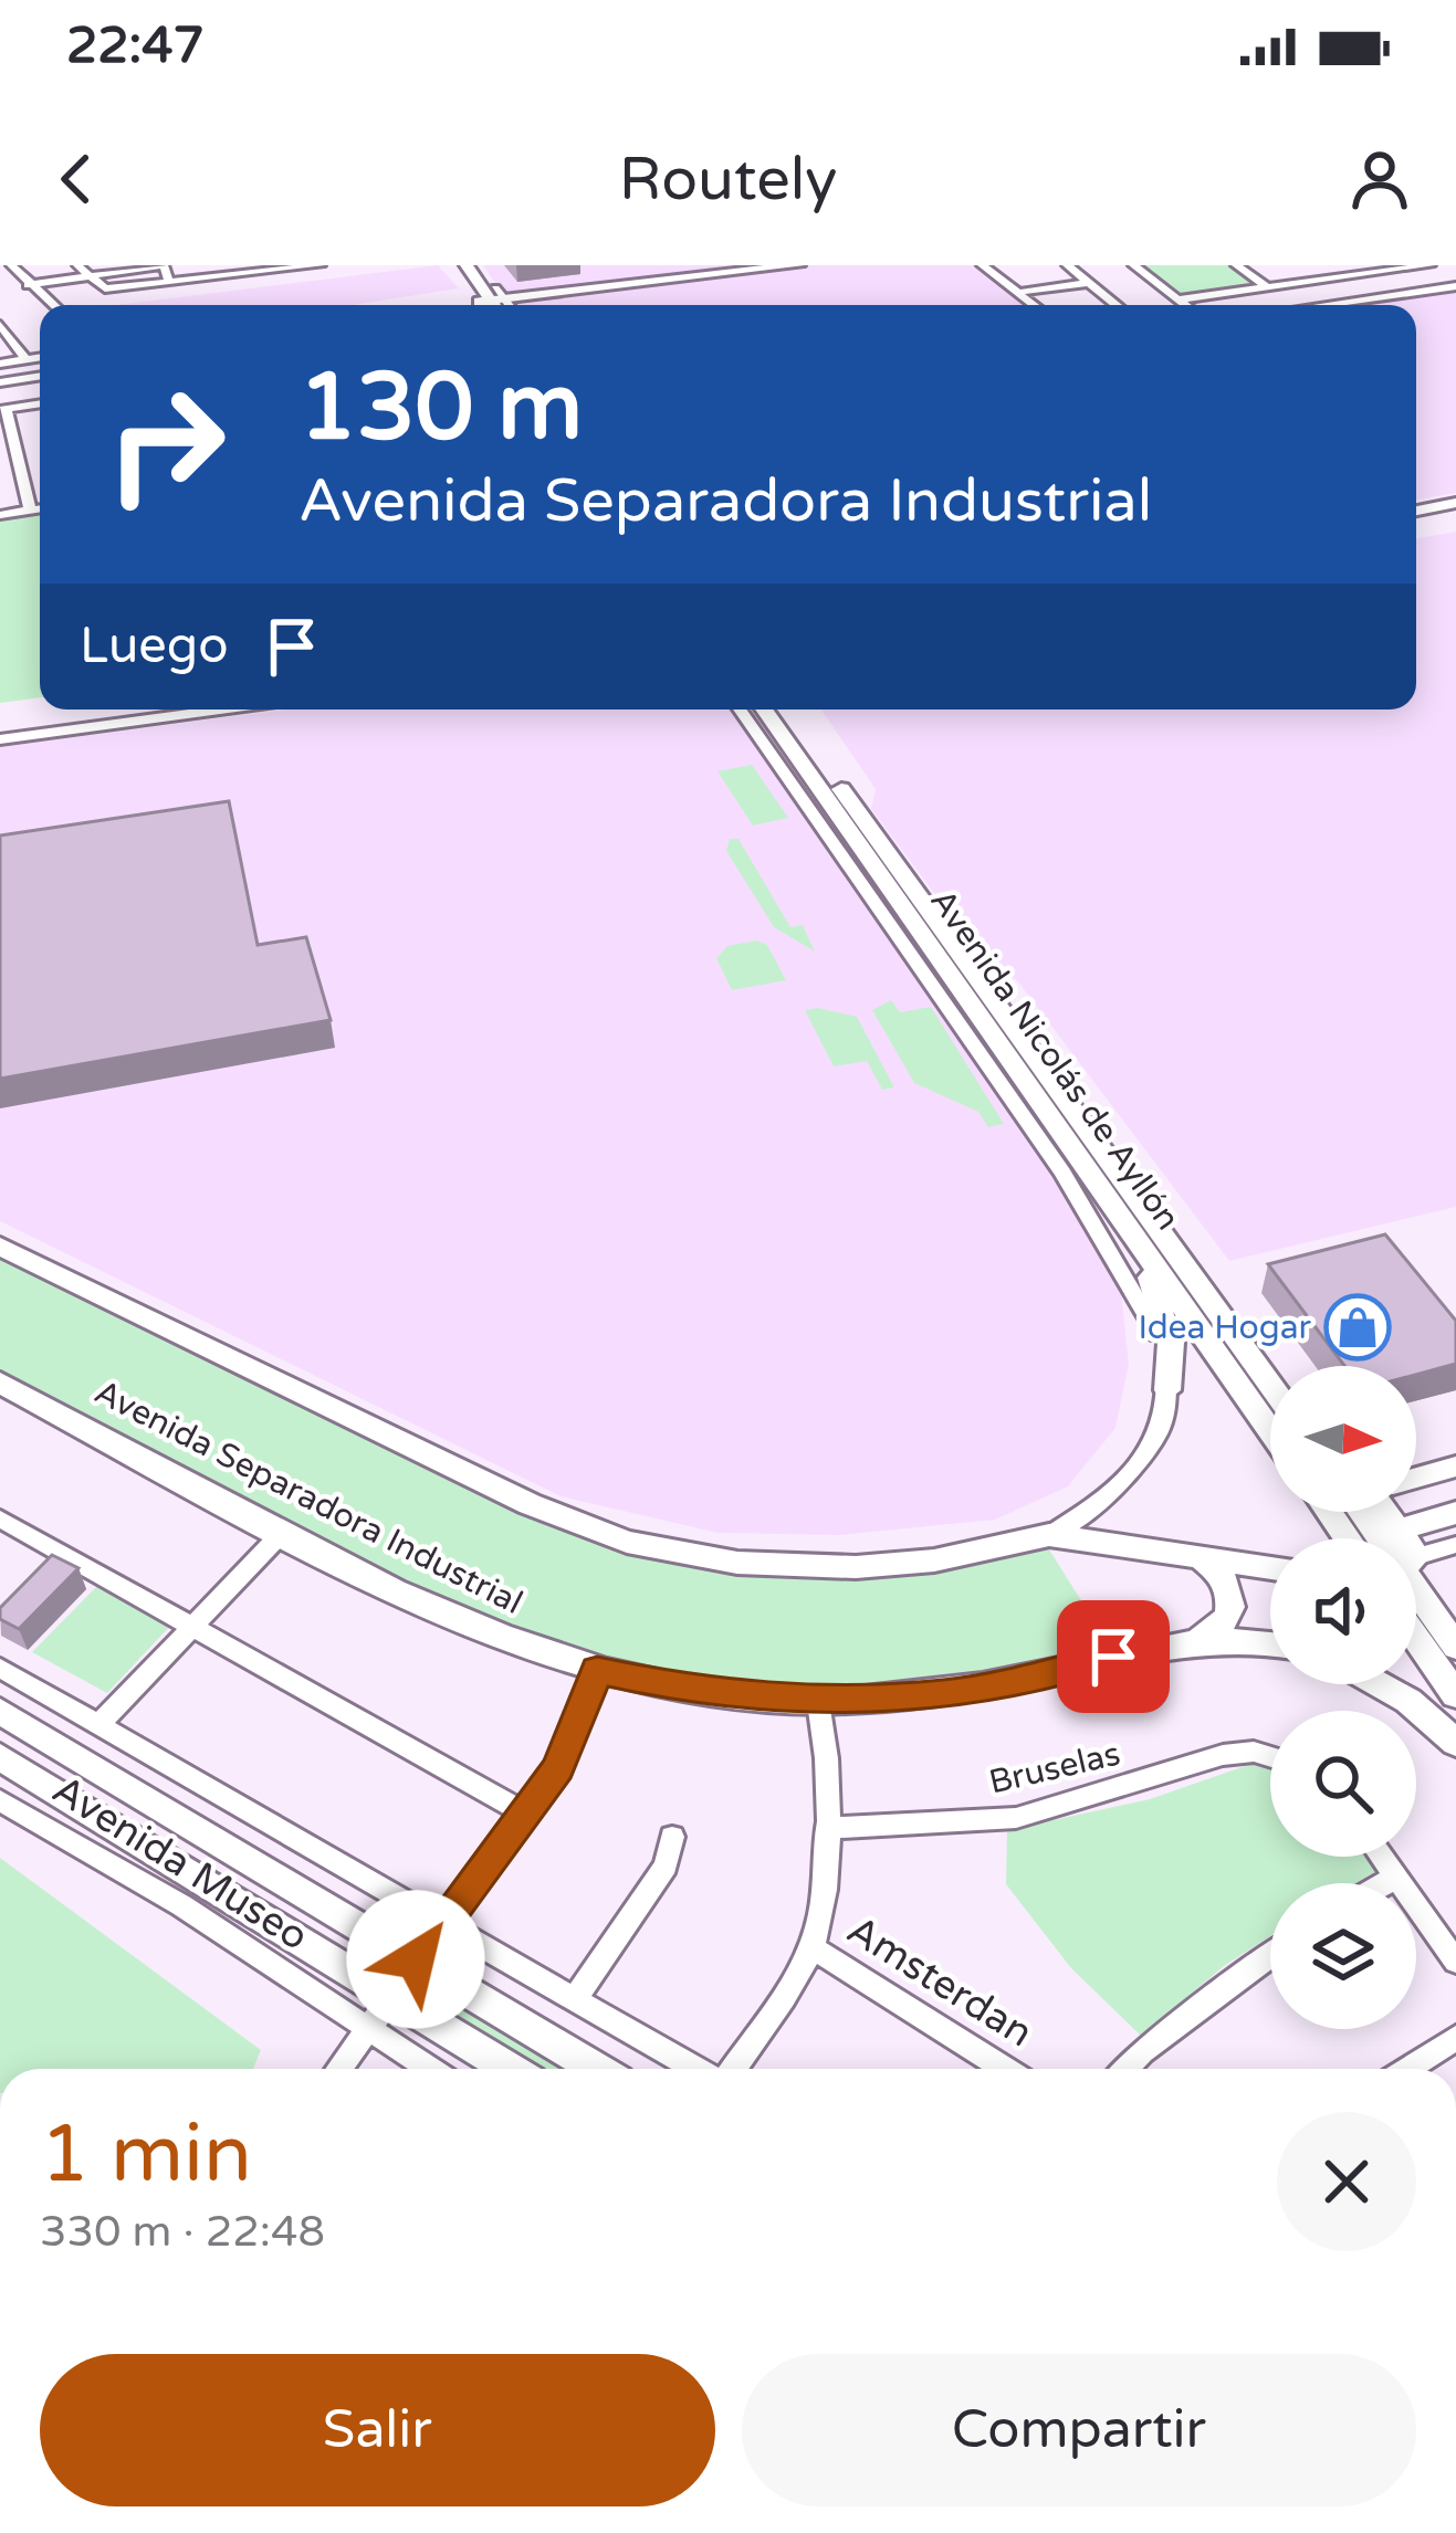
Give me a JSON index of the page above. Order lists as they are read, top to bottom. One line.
{"streets":{"main road":["Avenida Nicolás de Ayllón","Avenida Separadora Industrial"],"street":["Bruselas","Avenida Museo","Amsterdan"]},"places":{"shop":["Idea Hogar"]},"north":"right","page":{"status":"22:47","header":"Routely","turn":["130 m","Avenida Separadora Industrial"],"then":"Luego","heading":["1 min","330 m · 22:48"],"buttons":["Salir","Compartir"]}}
